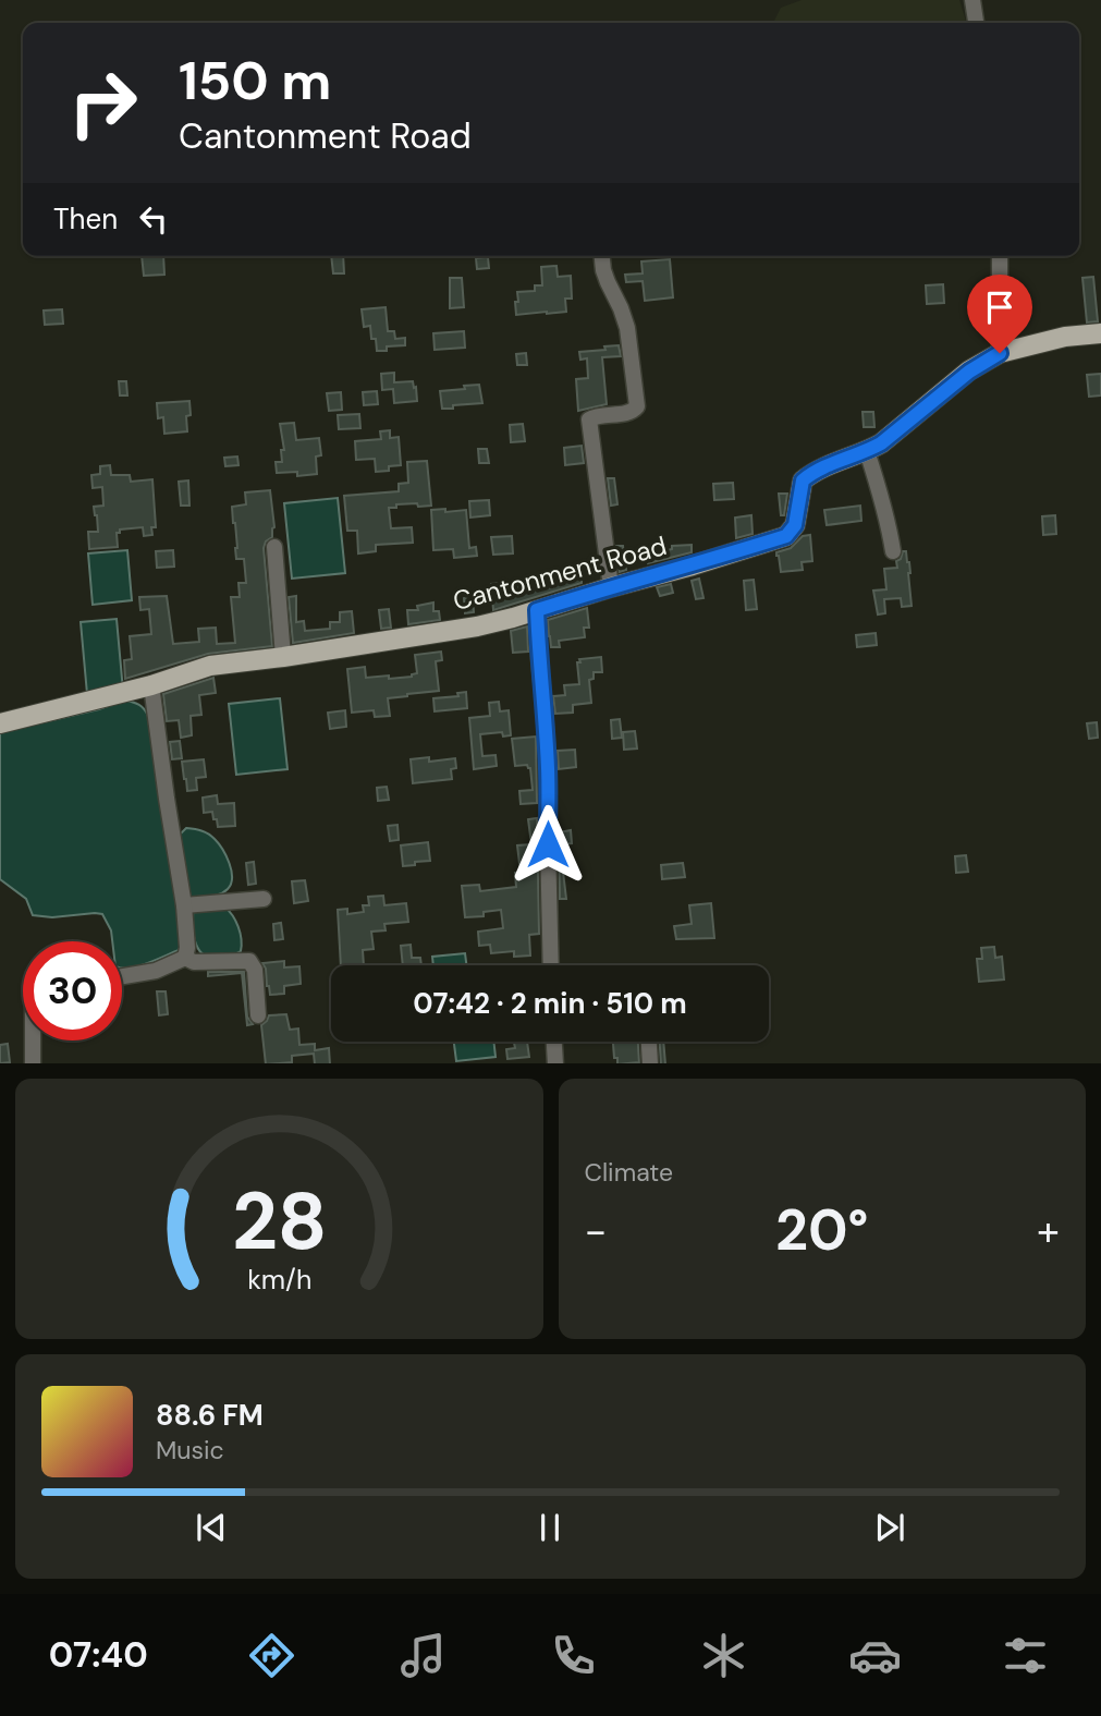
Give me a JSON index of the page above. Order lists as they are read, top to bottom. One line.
{"streets":{"main road":["Cantonment Road"]},"page":{"turn":["150 m","Cantonment Road"],"then":"Then","limit":"30","trip":"07:42 · 2 min · 510 m","tile":"Climate","heat":["−","20°","+"],"song":["88.6 FM","Music"],"tabs":"07:40","gauge":["28","km/h"]}}
